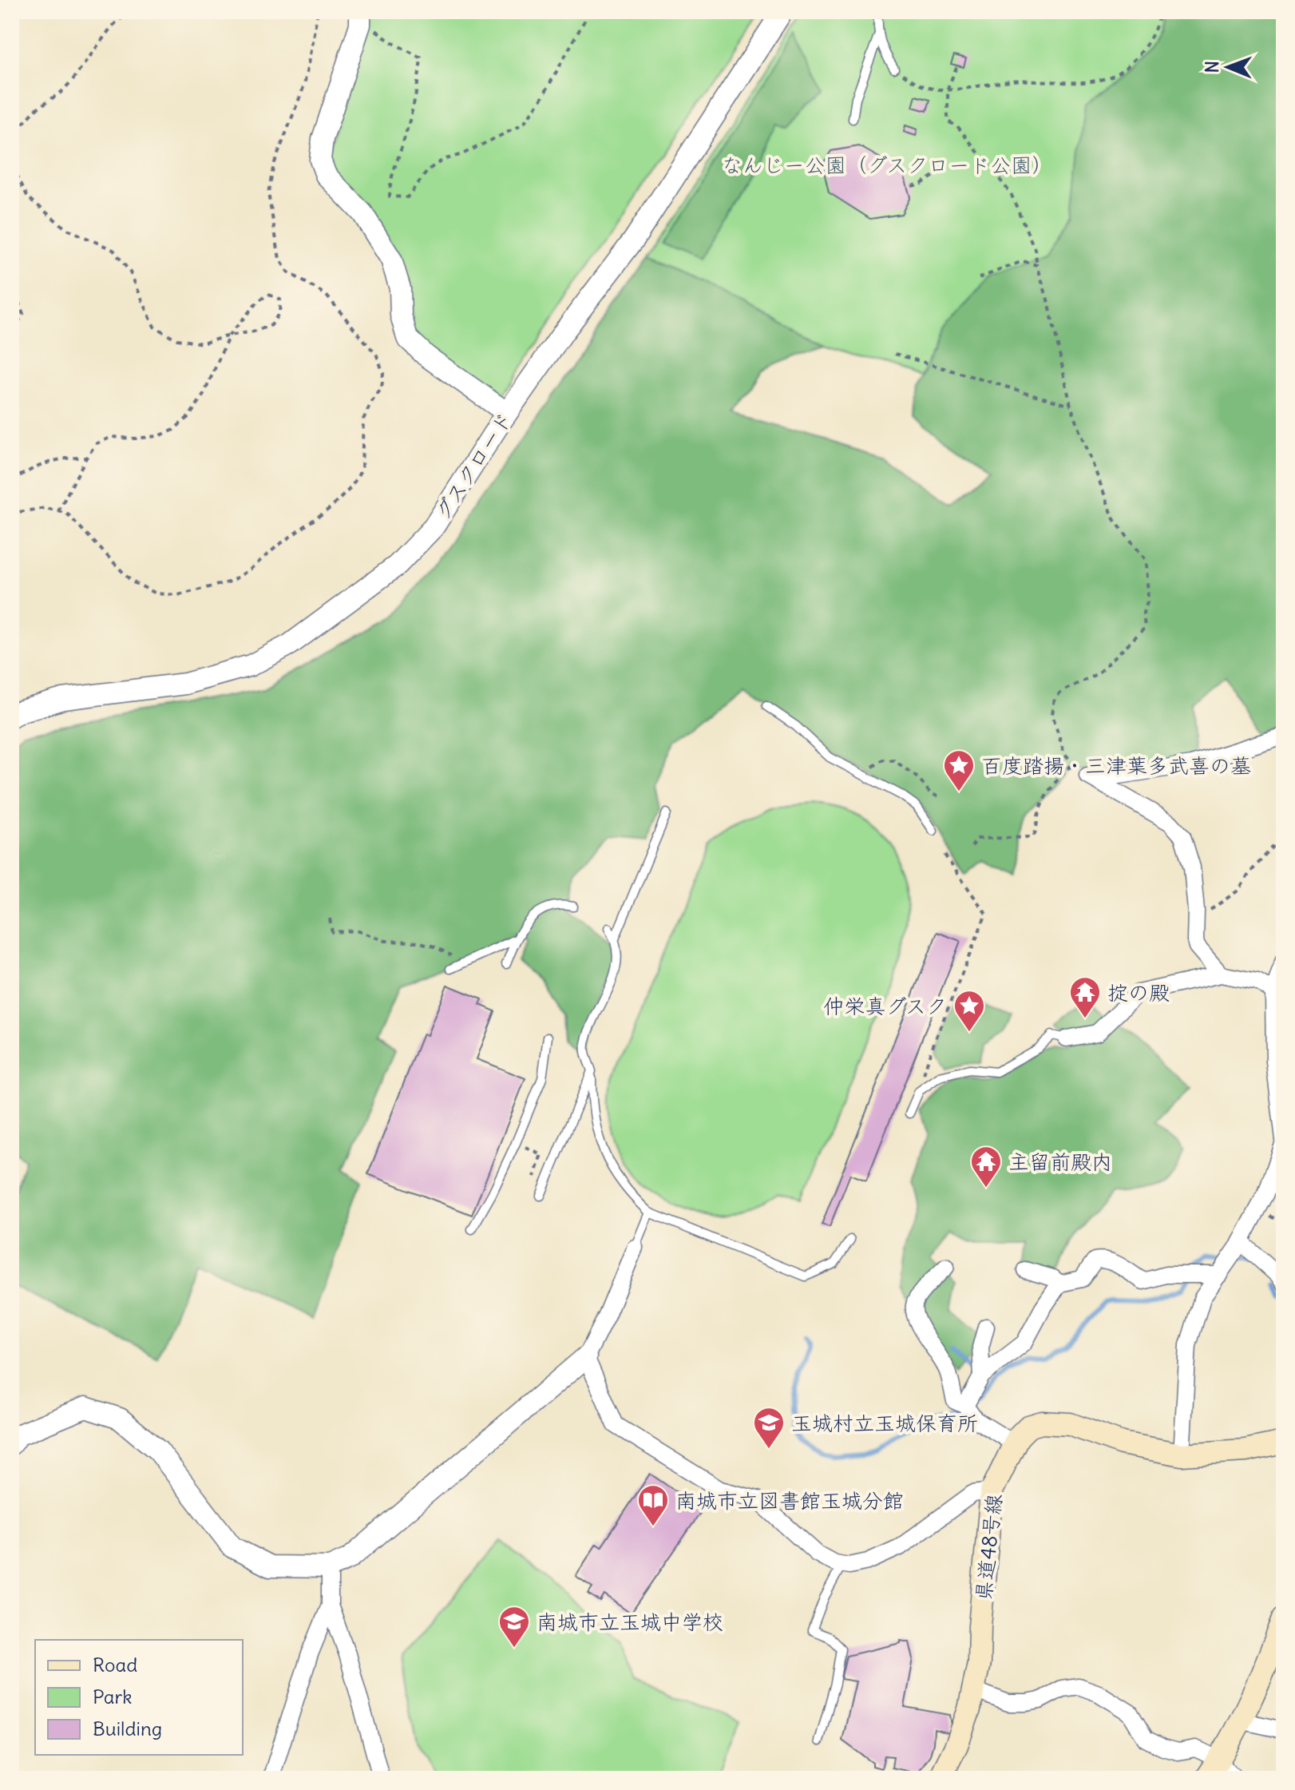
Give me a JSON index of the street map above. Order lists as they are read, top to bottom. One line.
{"streets":{"main road":["県道48号線"],"street":["グスクロード"]},"parks":["なんじー公園（グスクロード公園）"],"places":{"place":["百度踏揚・三津葉多武喜の墓","仲栄真グスク"],"temple":["掟の殿","主留前殿内"],"school or university":["玉城村立玉城保育所","南城市立玉城中学校"],"library":["南城市立図書館玉城分館"]},"legend":["Road","Park","Building"],"north":"left"}
